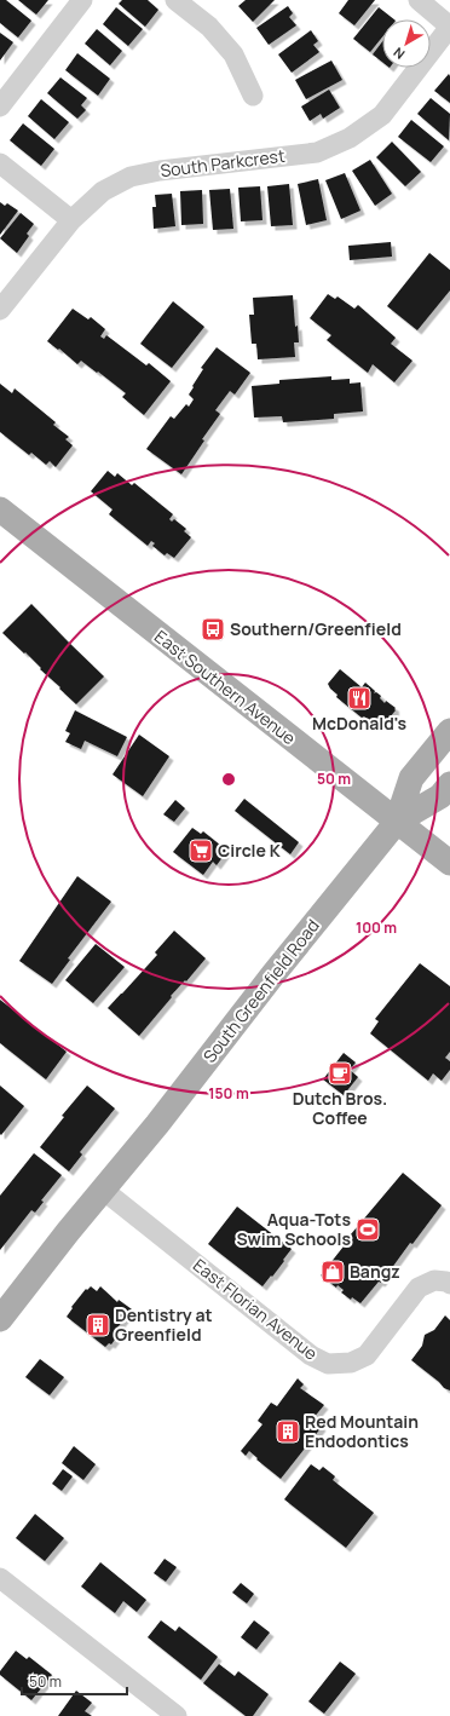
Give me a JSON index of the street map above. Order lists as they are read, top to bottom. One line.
{"streets":{"main road":["East Southern Avenue","South Greenfield Road"],"street":["South Parkcrest","East Florian Avenue"]},"crossings":[["East Southern Avenue","South Greenfield Road"],["South Greenfield Road","East Florian Avenue"]],"places":{"bus stop":["Southern/Greenfield"],"restaurant":["McDonald's"],"supermarket":["Circle K"],"cafe":["Dutch Bros. Coffee"],"sports":["Aqua-Tots Swim Schools"],"shop":["Bangz"],"building":["Dentistry at Greenfield","Red Mountain Endodontics"]},"scale_bar":"50 m","north":"bottom left","rings":["50 m","100 m","150 m"]}
